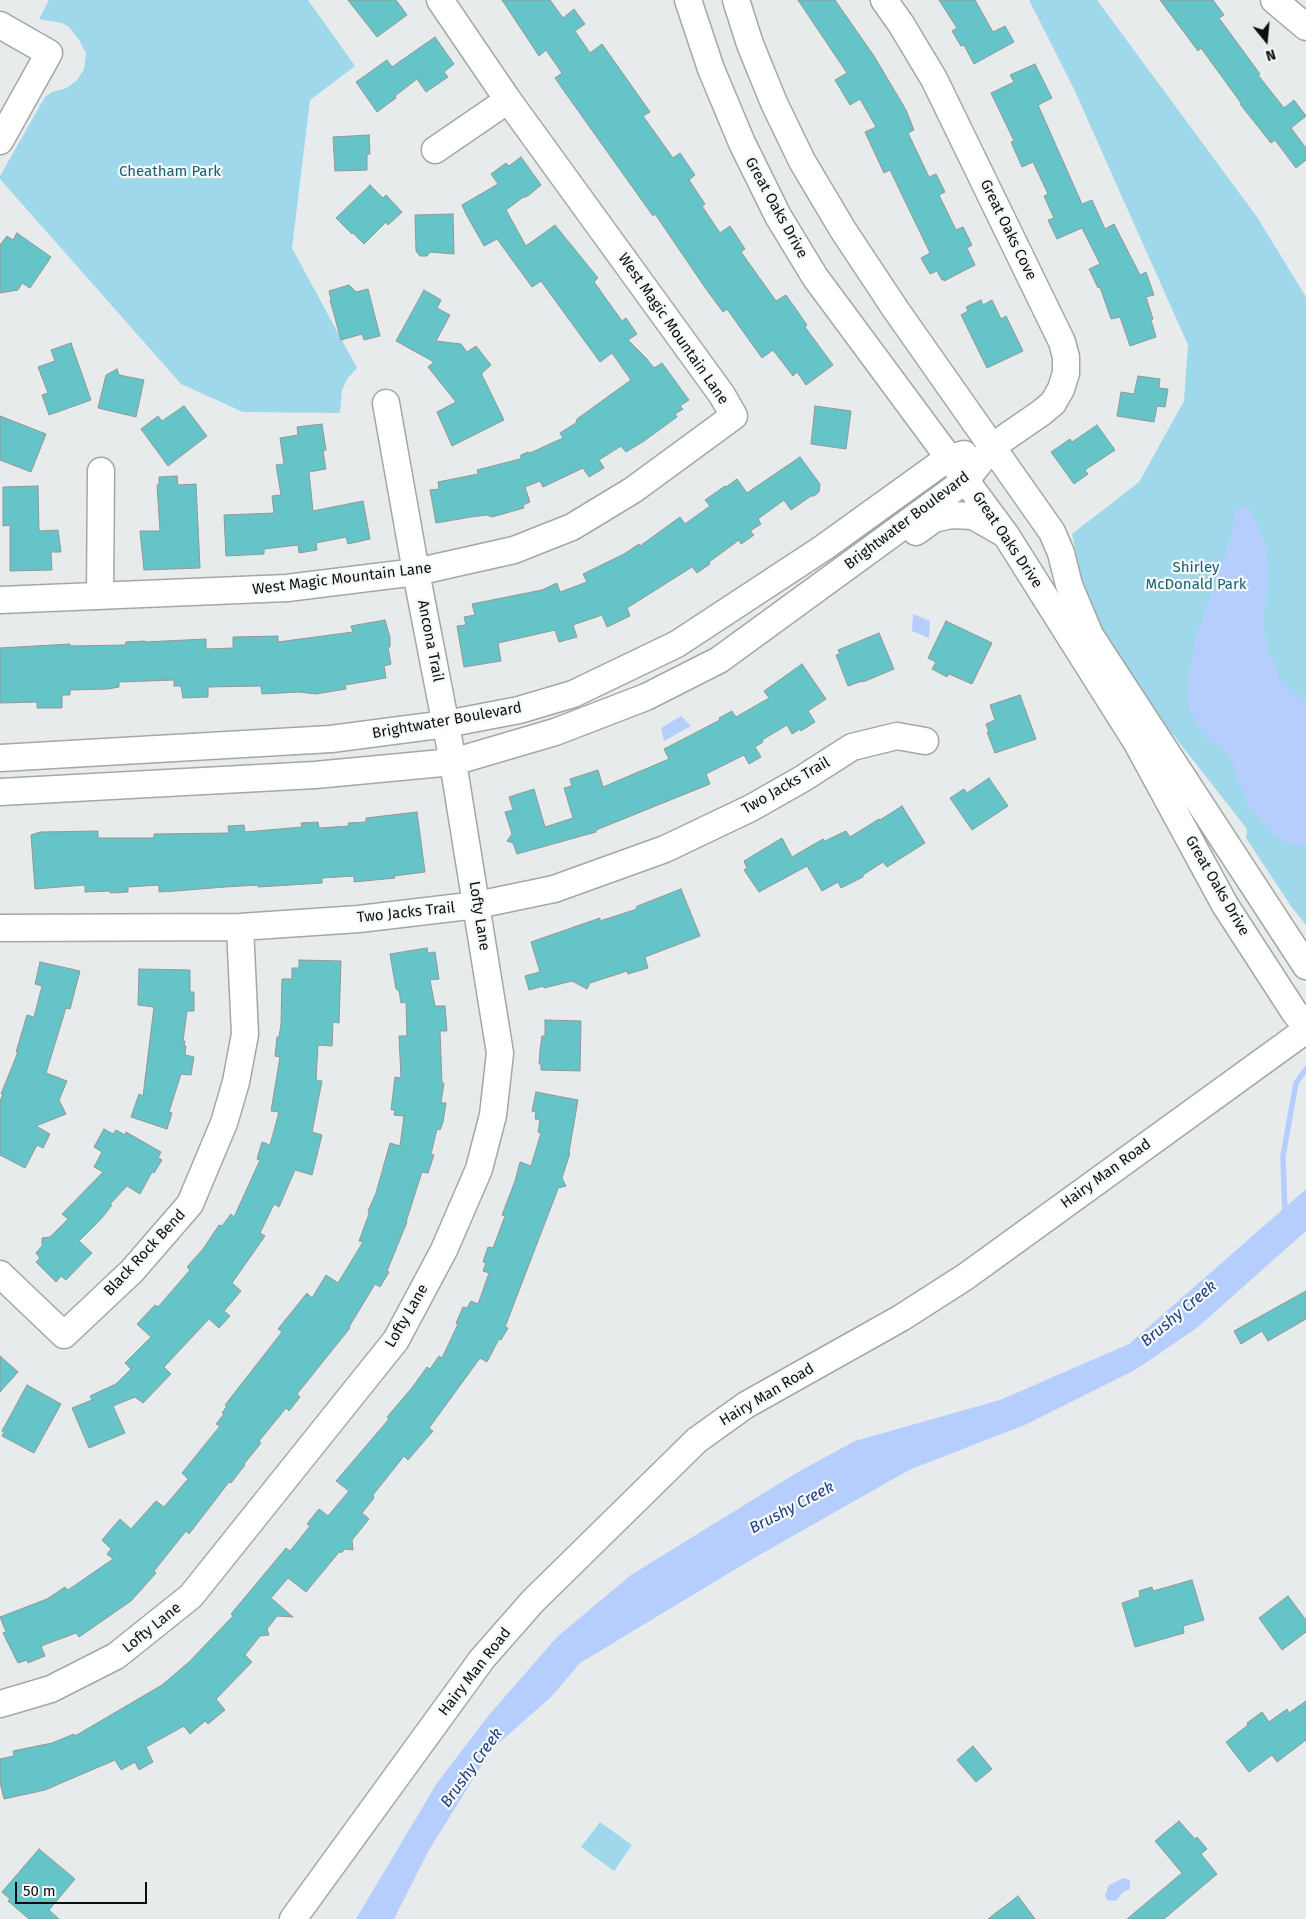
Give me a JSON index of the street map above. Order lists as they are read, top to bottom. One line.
{"streets":{"street":["Great Oaks Drive","Great Oaks Cove","West Magic Mountain Lane","Brightwater Boulevard","Ancona Trail","Two Jacks Trail","Lofty Lane","Hairy Man Road","Black Rock Bend"]},"crossings":[["Great Oaks Drive","Great Oaks Cove"],["Great Oaks Drive","Brightwater Boulevard"],["Great Oaks Cove","Brightwater Boulevard"],["West Magic Mountain Lane","Ancona Trail"],["Brightwater Boulevard","Ancona Trail"],["Brightwater Boulevard","Lofty Lane"],["Ancona Trail","Lofty Lane"],["Two Jacks Trail","Lofty Lane"],["Two Jacks Trail","Black Rock Bend"]],"water":["Brushy Creek"],"parks":["Cheatham Park","Shirley McDonald Park"],"scale_bar":"50 m","north":"bottom"}
